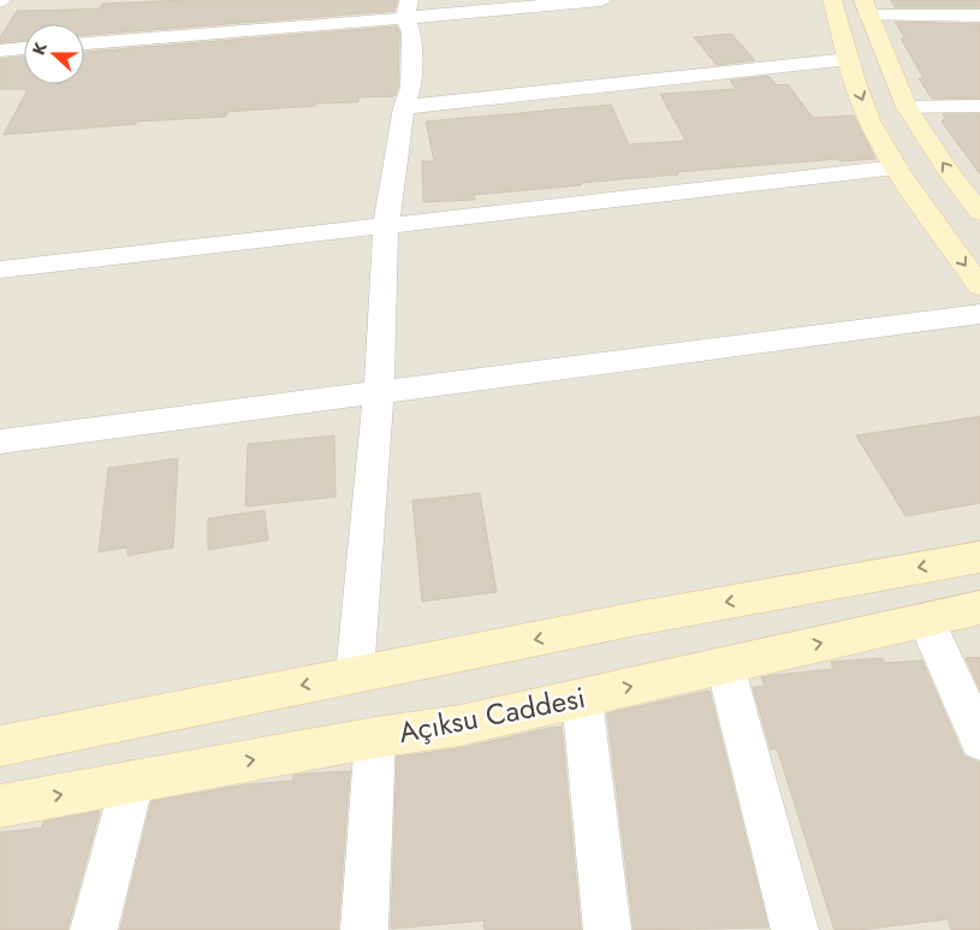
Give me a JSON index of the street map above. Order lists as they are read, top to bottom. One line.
{"streets":{"main road":["Açıksu Caddesi"]},"north":"left"}
